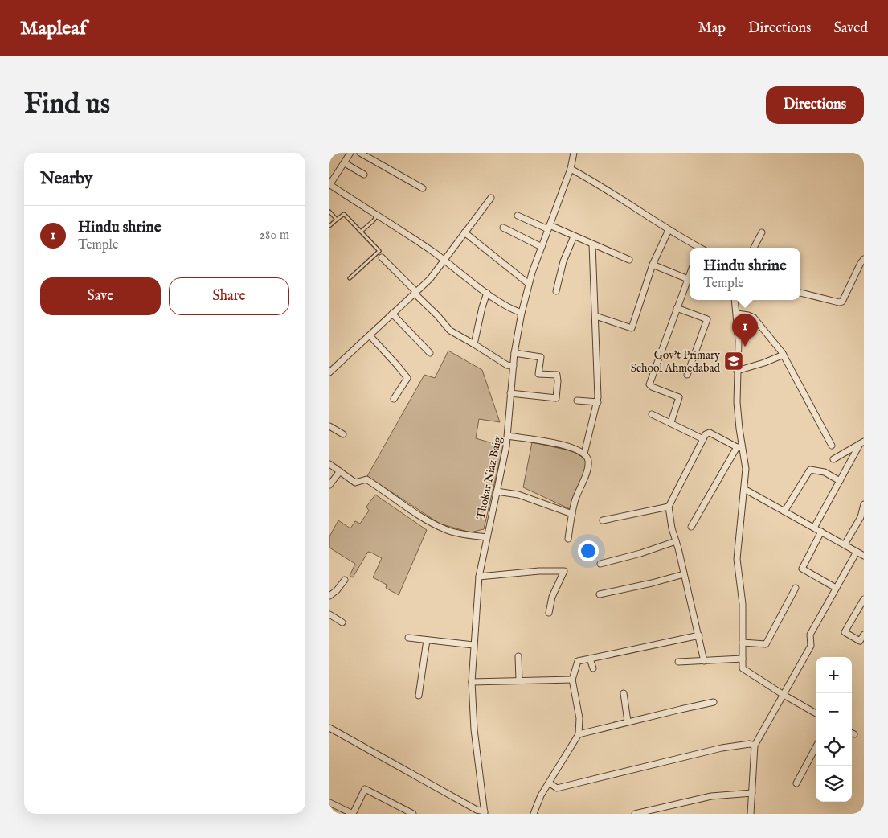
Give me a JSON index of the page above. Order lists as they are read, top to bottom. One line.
{"streets":{"street":["Thokar Niaz Baig"]},"places":{"school or university":["Gov't Primary School Ahmedabad"]},"page":{"header":"Mapleaf","nav":["Map","Directions","Saved"],"buttons":["Directions",["Save","Share"]],"title":"Find us","heading":"Nearby","list":[{"mark":"1","name":"Hindu shrine","note":"Temple","value":"280 m"}],"popup":["Hindu shrine","Temple"],"pins":"1","map_buttons":["+","−"]}}
